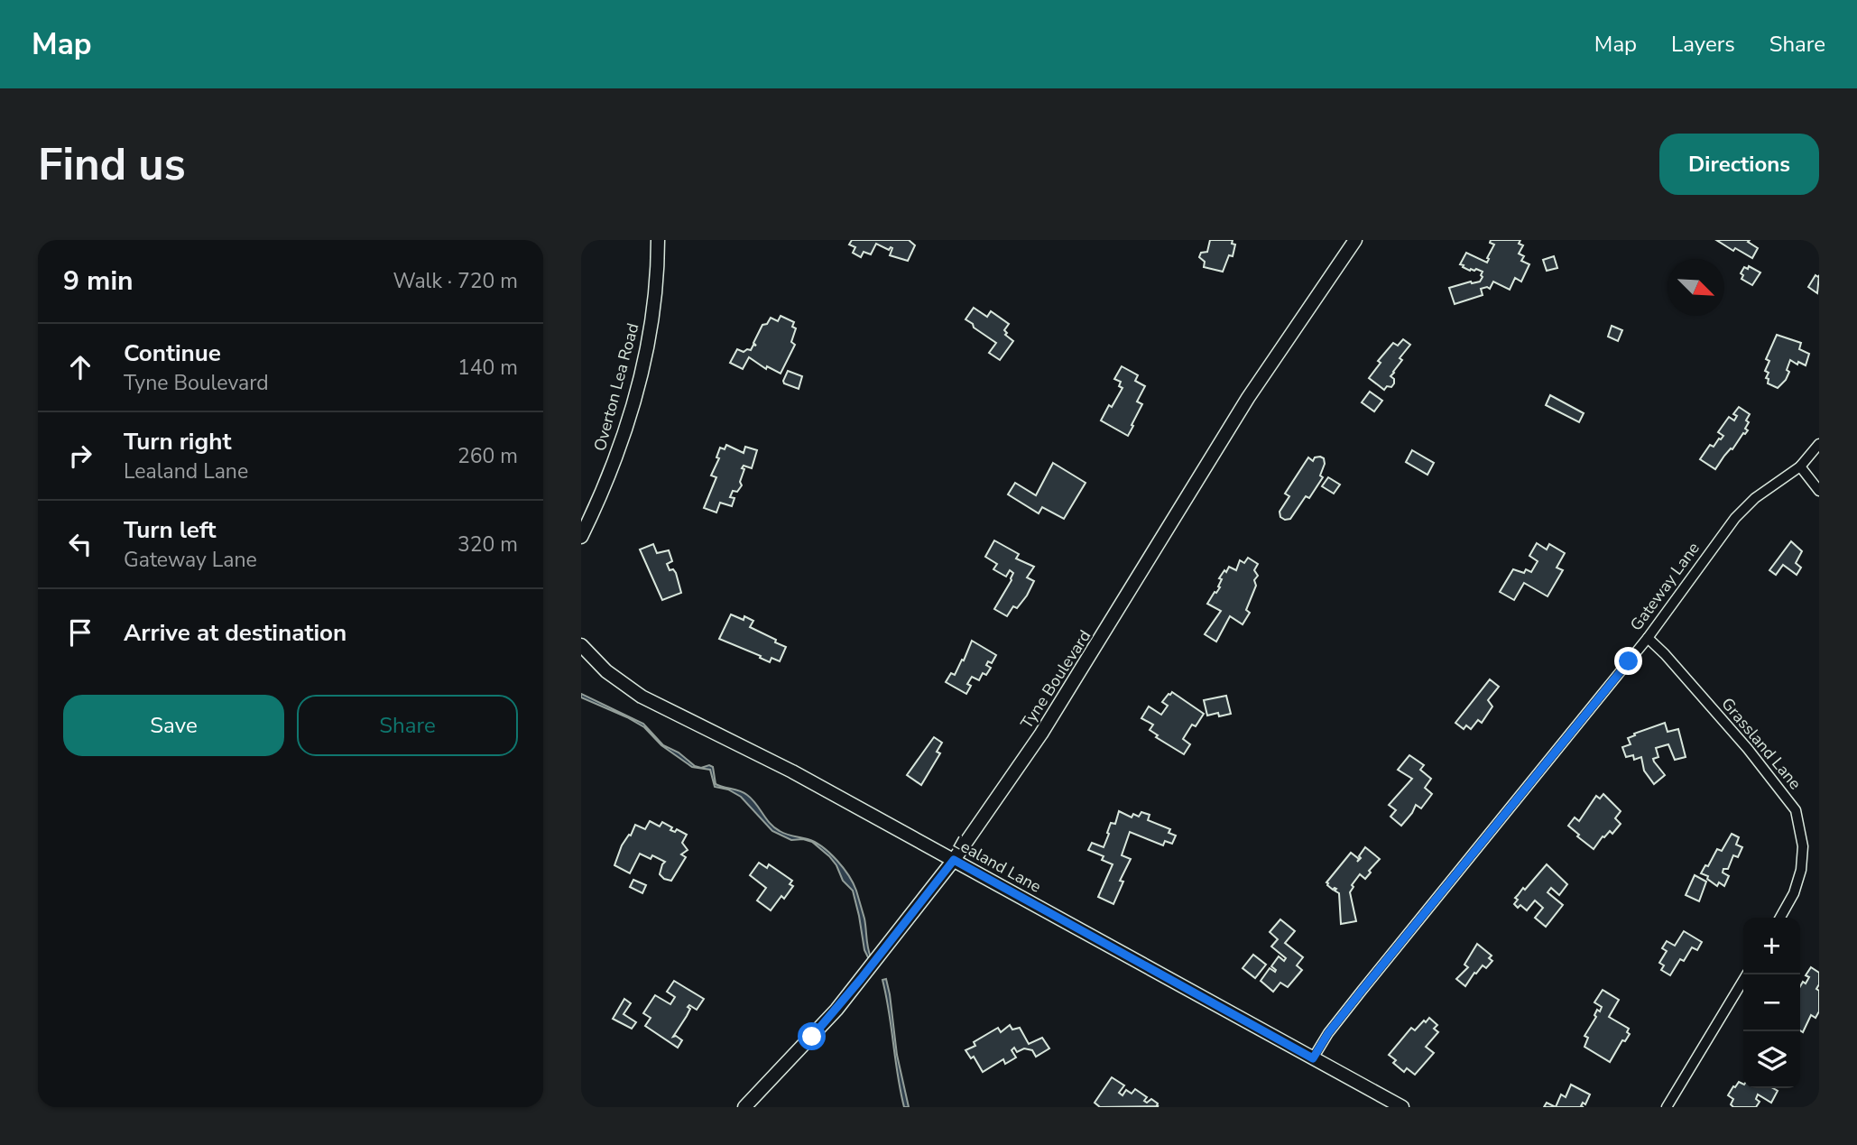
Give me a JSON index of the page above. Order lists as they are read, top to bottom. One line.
{"streets":{"street":["Overton Lea Road","Gateway Lane","Tyne Boulevard","Grassland Lane","Lealand Lane"]},"crossings":[["Gateway Lane","Grassland Lane"],["Gateway Lane","Lealand Lane"],["Tyne Boulevard","Lealand Lane"]],"north":"bottom right","page":{"header":"Map","nav":["Map","Layers","Share"],"buttons":["Directions",["Save","Share"]],"title":"Find us","heading":["9 min","Walk · 720 m"],"list":[["Continue","Tyne Boulevard","140 m"],["Turn right","Lealand Lane","260 m"],["Turn left","Gateway Lane","320 m"],"Arrive at destination"],"map_buttons":["+","−"]}}
